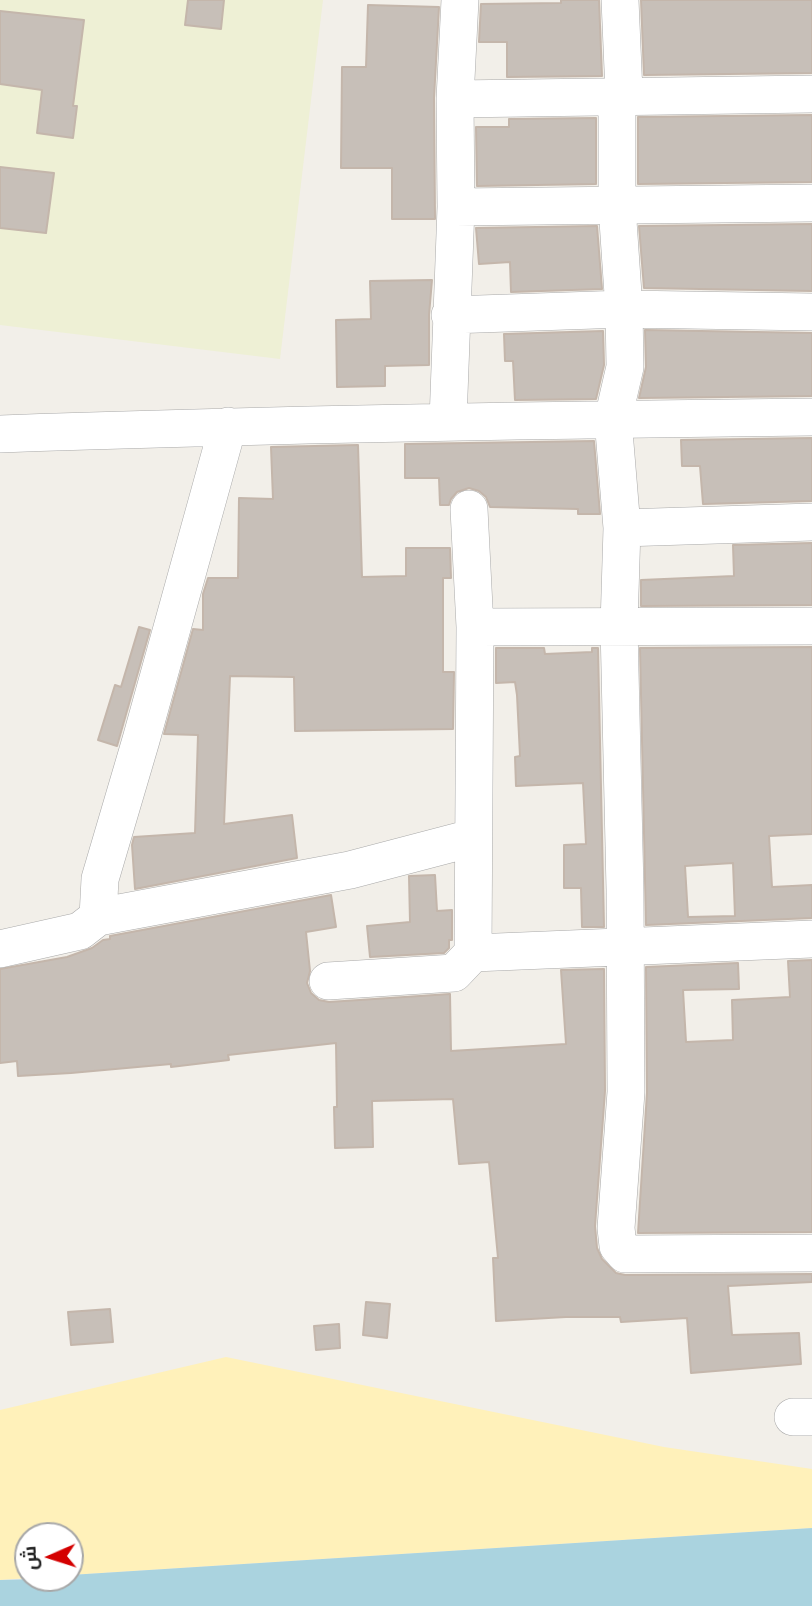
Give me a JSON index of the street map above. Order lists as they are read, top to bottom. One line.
{"north":"left"}
